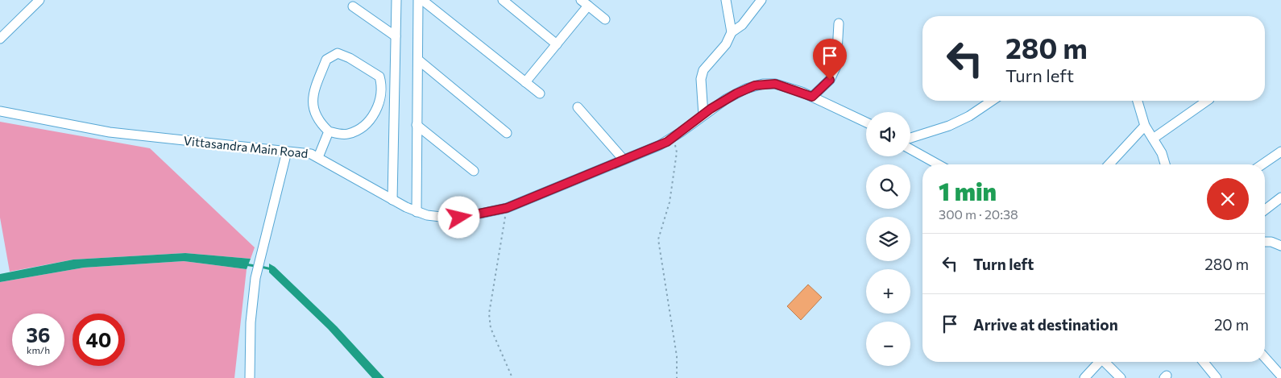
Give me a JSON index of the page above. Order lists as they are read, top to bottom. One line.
{"streets":{"street":["Vittasandra Main Road"]},"page":{"turn":["280 m","Turn left"],"map_buttons":["+","−"],"heading":["1 min","300 m · 20:38"],"list":[{"name":"Turn left","value":"280 m"},{"name":"Arrive at destination","value":"20 m"}],"speed":"36 km/h","limit":"40"}}
